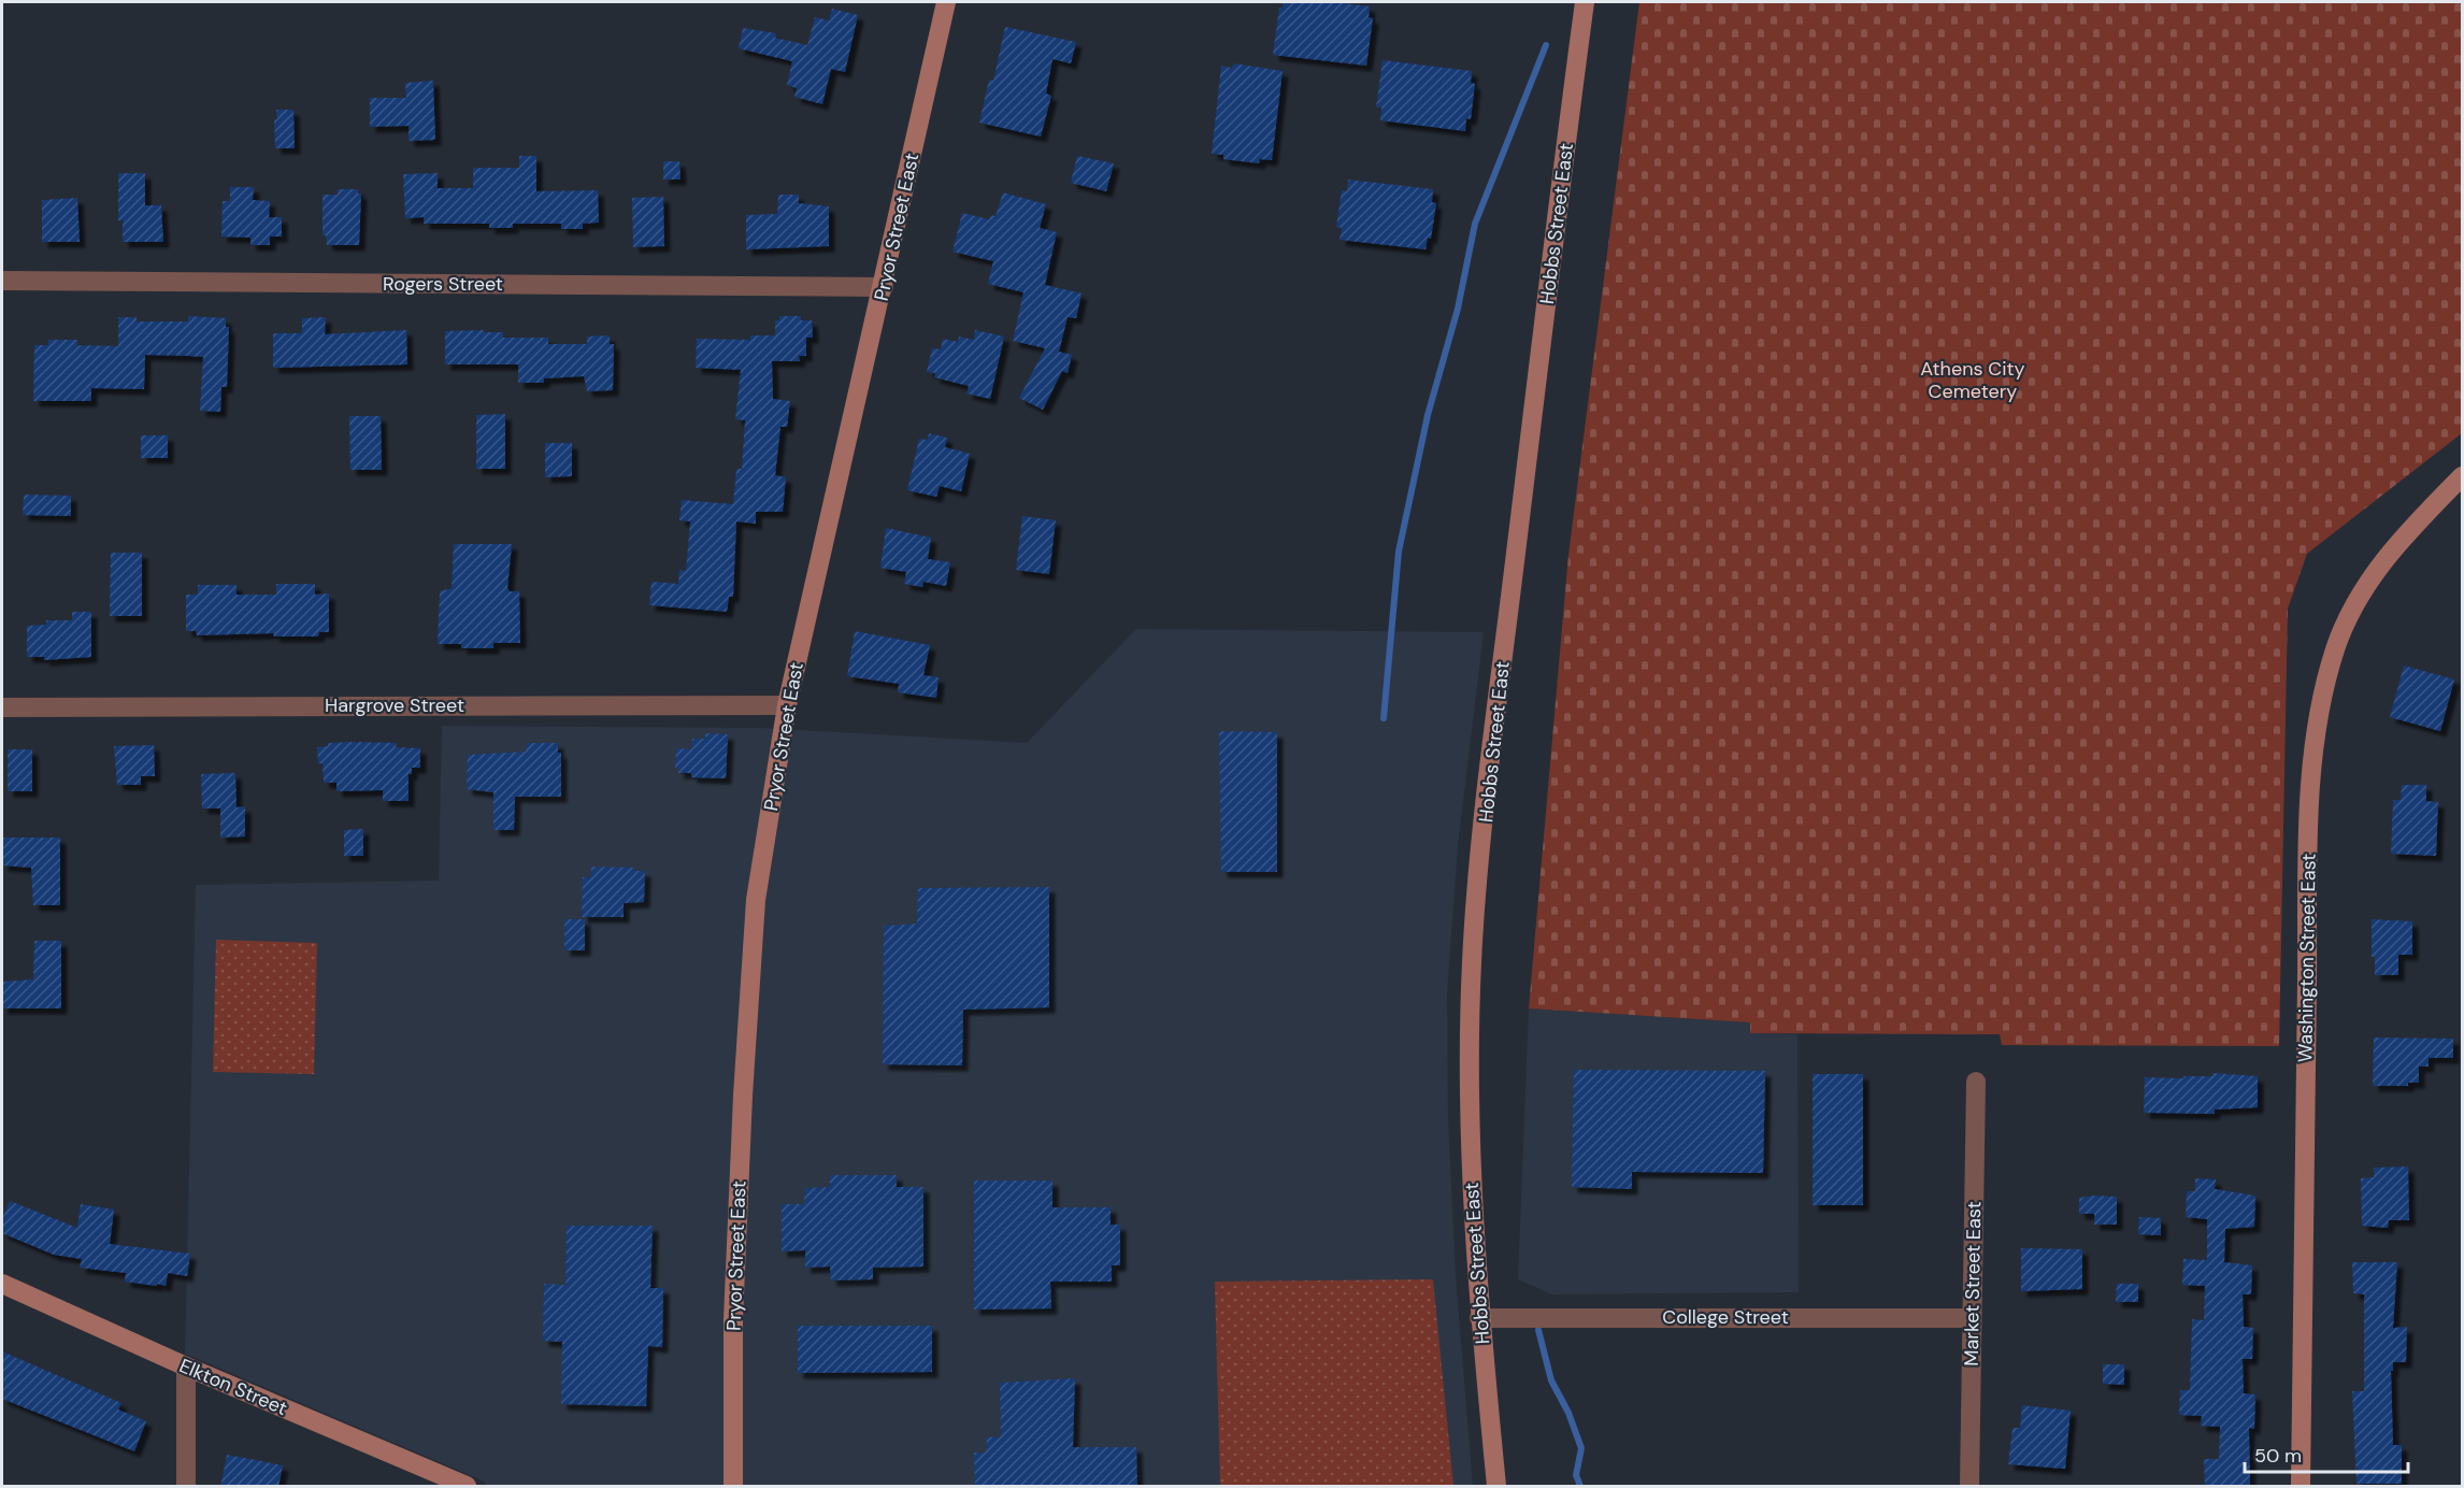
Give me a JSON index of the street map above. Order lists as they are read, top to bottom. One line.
{"streets":{"street":["Hobbs Street East","Pryor Street East","Rogers Street","Hargrove Street","Washington Street East","Market Street East","College Street","Elkton Street"]},"crossings":[["Hobbs Street East","College Street"],["Pryor Street East","Rogers Street"],["Pryor Street East","Hargrove Street"],["Market Street East","College Street"]],"parks":["Athens City Cemetery"],"scale_bar":"50 m"}
